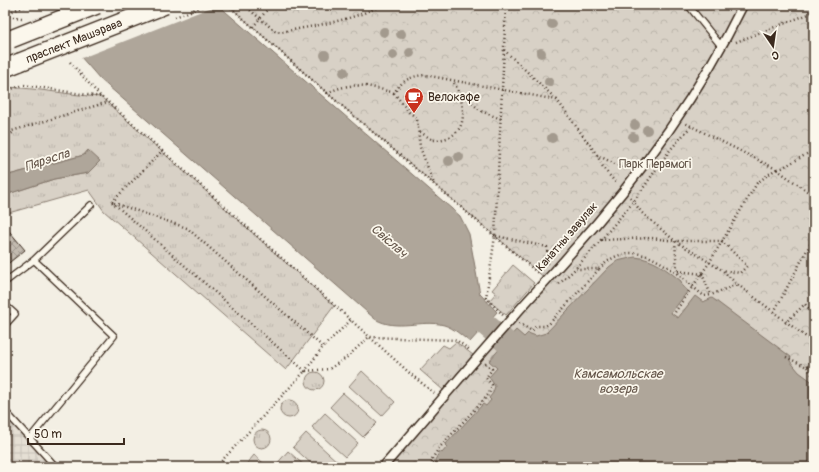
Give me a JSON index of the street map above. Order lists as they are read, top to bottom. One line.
{"streets":{"main road":["праспект Машэрава"],"street":["Канатны завулак"]},"water":["Пярэспа","Свіслач","Камсамольскае возера"],"parks":["Парк Перамогі"],"places":{"cafe":["Велокафе"]},"scale_bar":"50 m","north":"bottom"}
